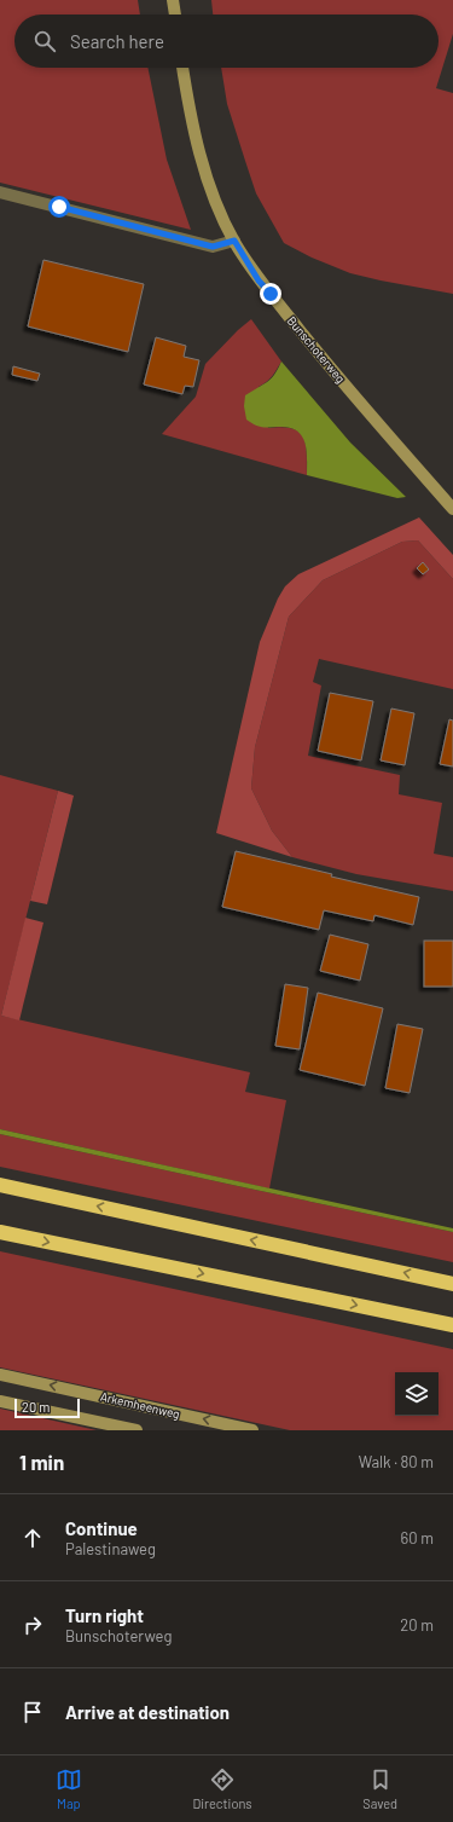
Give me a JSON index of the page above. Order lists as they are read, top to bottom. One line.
{"streets":{"main road":["Bunschoterweg","Arkemheenweg"]},"scale_bar":"20 m","page":{"search":"Search here","scale":"20 m","heading":["1 min","Walk · 80 m"],"list":[["Continue","Palestinaweg","60 m"],["Turn right","Bunschoterweg","20 m"],"Arrive at destination"],"nav":["Map","Directions","Saved"]}}
